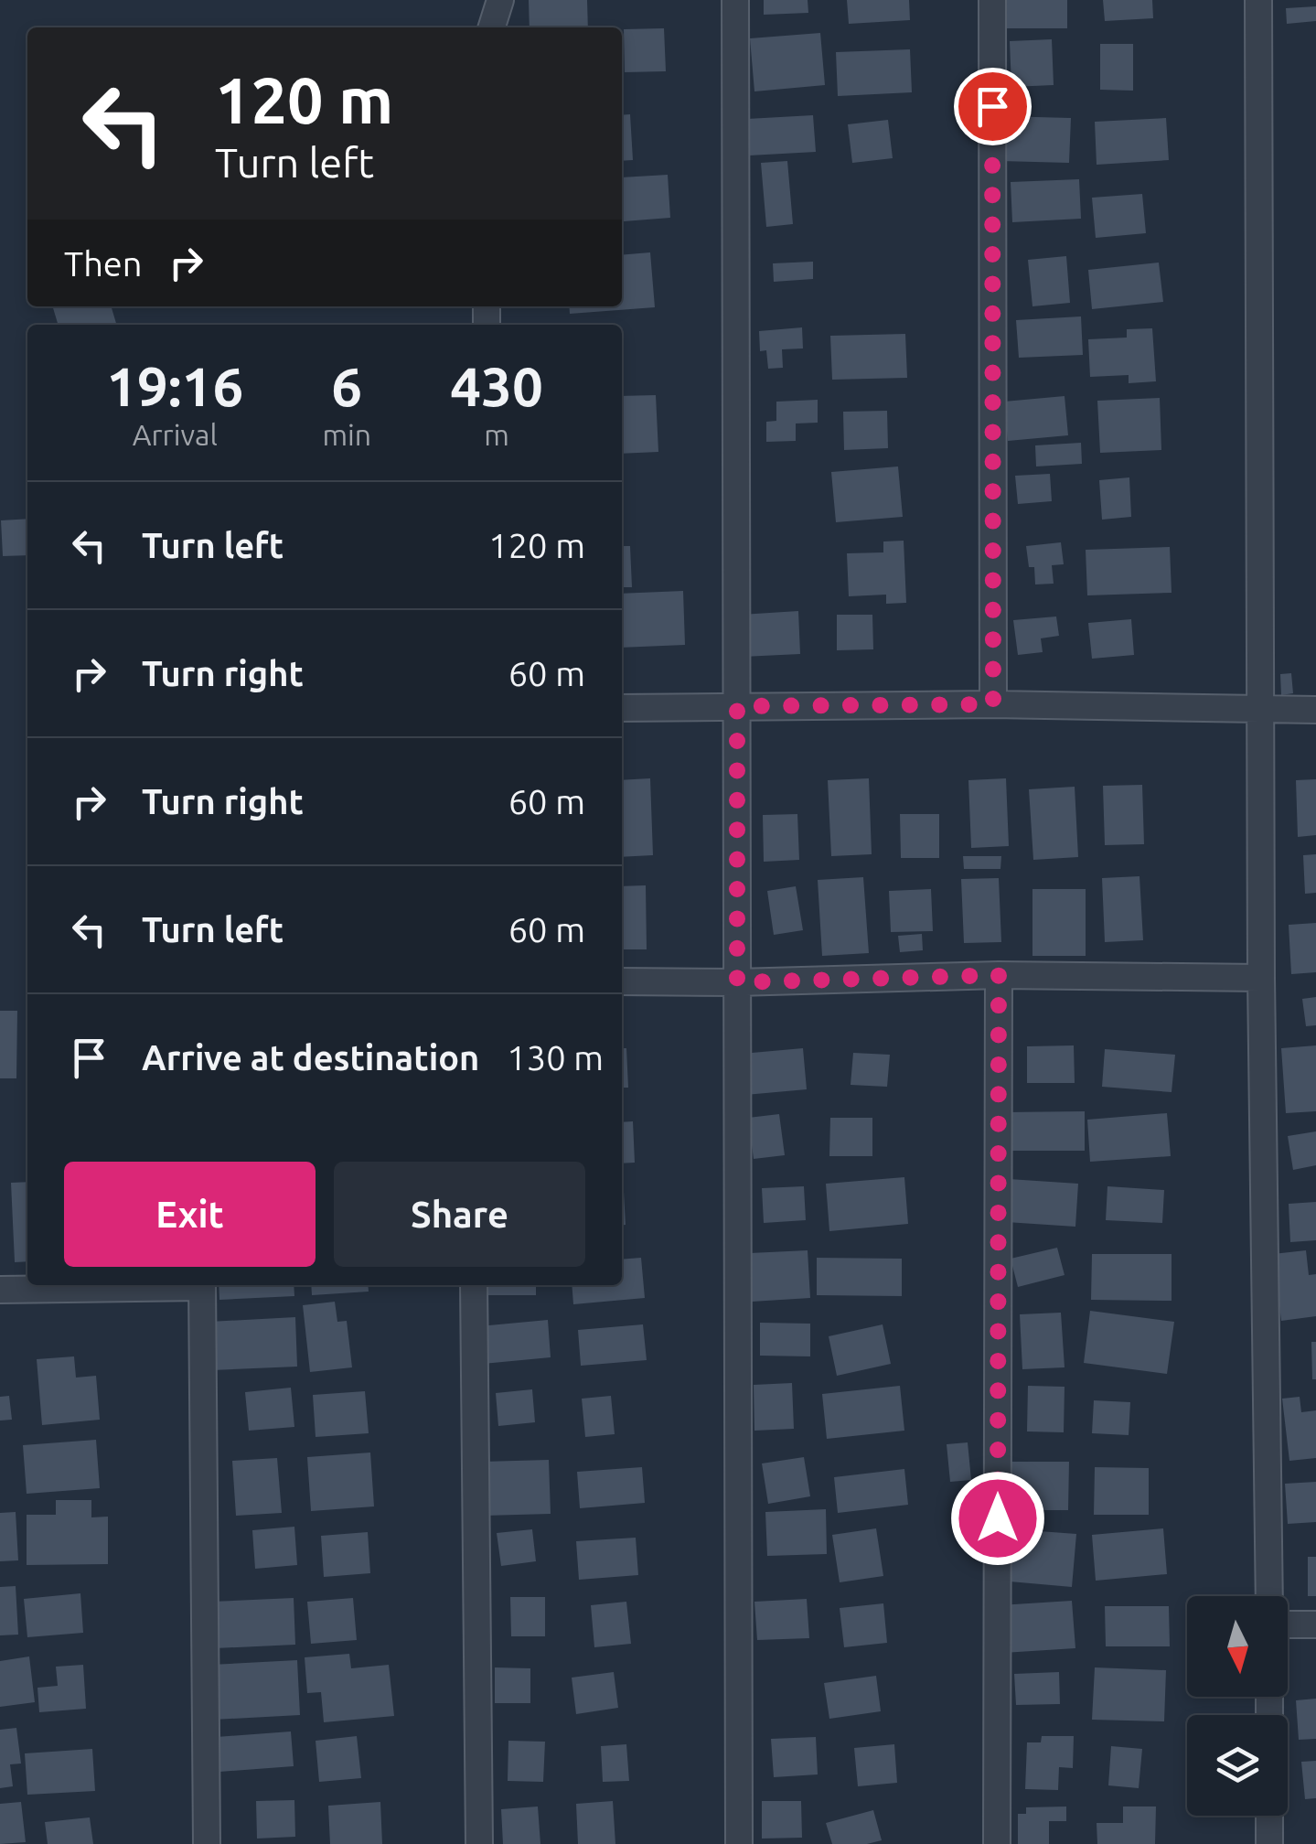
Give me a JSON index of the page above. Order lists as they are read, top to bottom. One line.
{"north":"bottom","page":{"turn":["120 m","Turn left"],"then":"Then","eta":["19:16","Arrival","6","min","430","m"],"list":[{"name":"Turn left","value":"120 m"},{"name":"Turn right","value":"60 m"},{"name":"Turn right","value":"60 m"},{"name":"Turn left","value":"60 m"},{"name":"Arrive at destination","value":"130 m"}],"buttons":["Exit","Share"]}}
